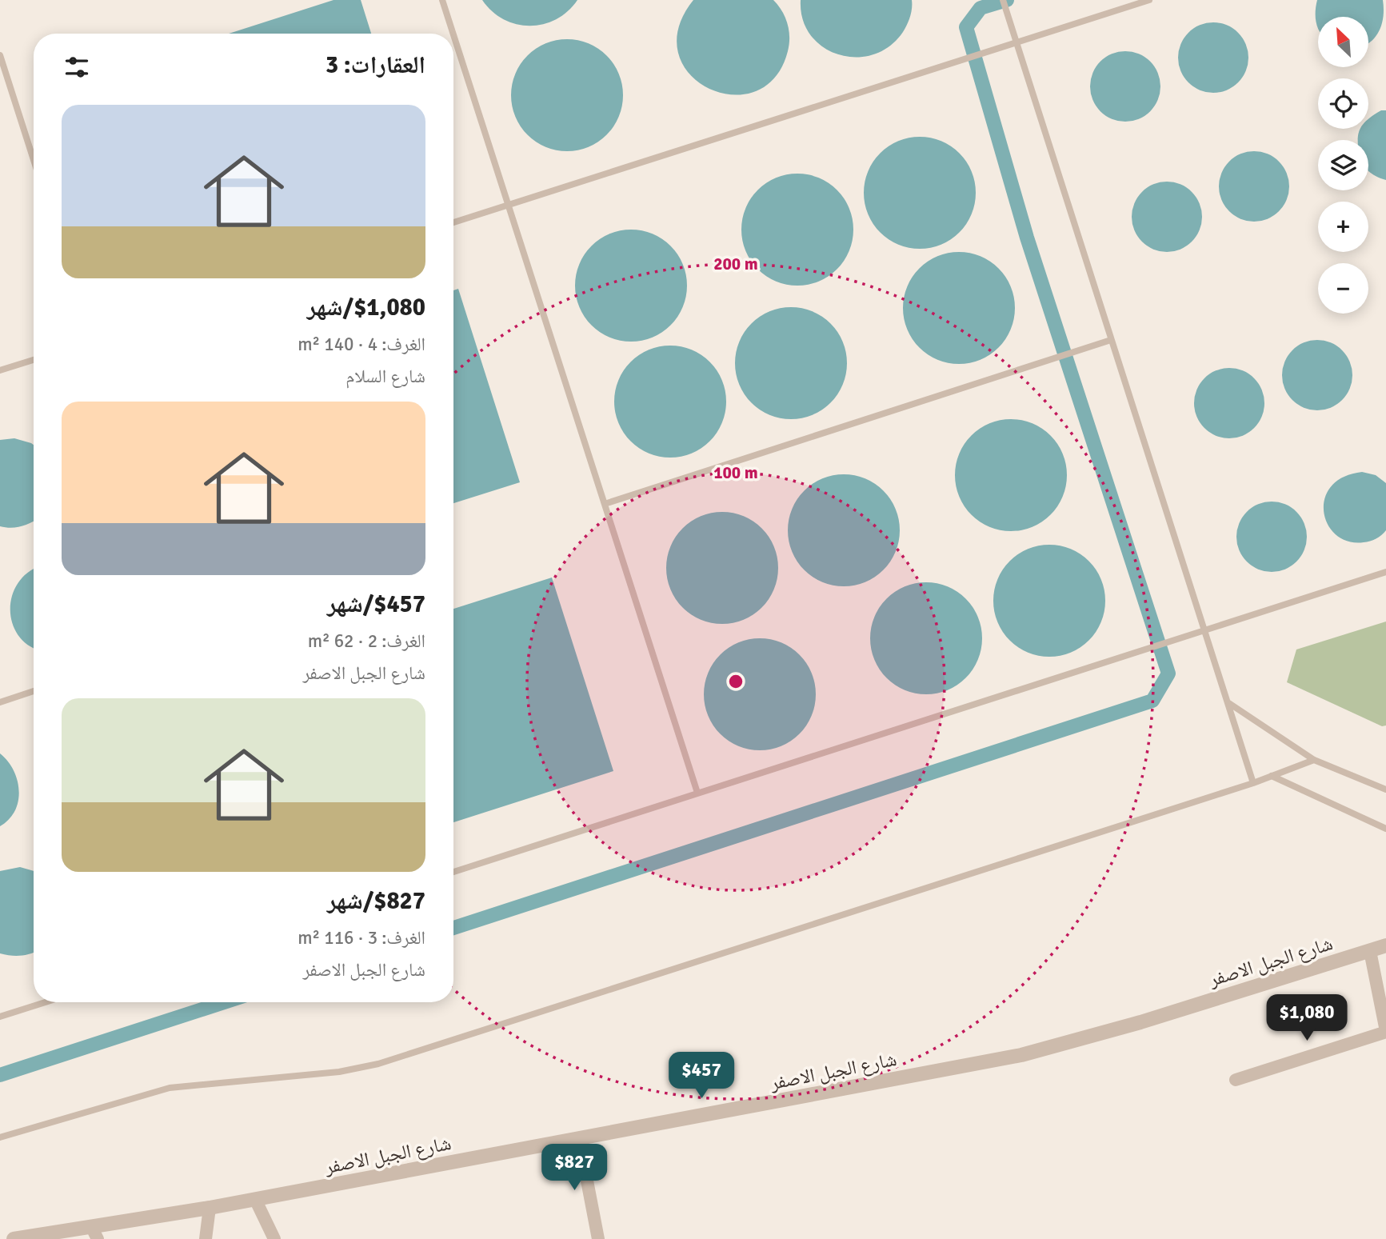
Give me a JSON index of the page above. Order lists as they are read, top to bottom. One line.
{"streets":{"street":["شارع الجبل الاصفر"]},"north":"top left","page":{"map_buttons":["+","−"],"heading":"العقارات: 3","list":[{"name":"$1,080/شهر","note":"الغرف: 4 · 140 m² · شارع السلام"},{"name":"$457/شهر","note":"الغرف: 2 · 62 m² · شارع الجبل الاصفر"},{"name":"$827/شهر","note":"الغرف: 3 · 116 m² · شارع الجبل الاصفر"}],"price":["$1,080","$457","$827"]},"rings":["200 m","100 m"]}
